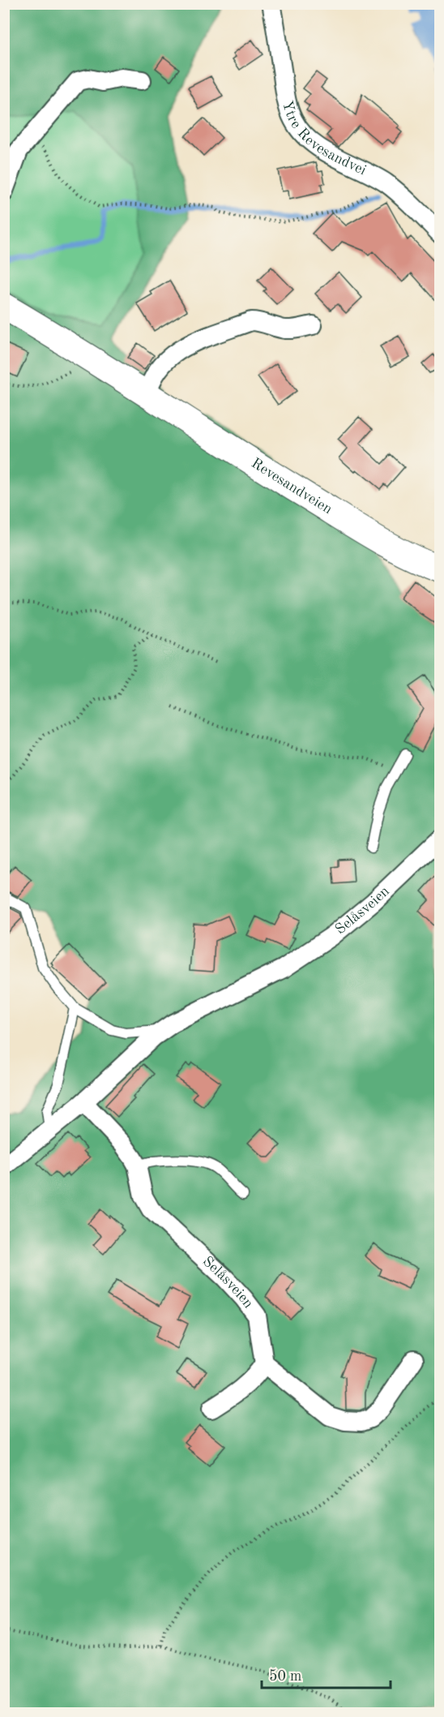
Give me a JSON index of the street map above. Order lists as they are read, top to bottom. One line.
{"streets":{"main road":["Revesandveien"],"street":["Ytre Revesandvei","Selåsveien"]},"scale_bar":"50 m"}
